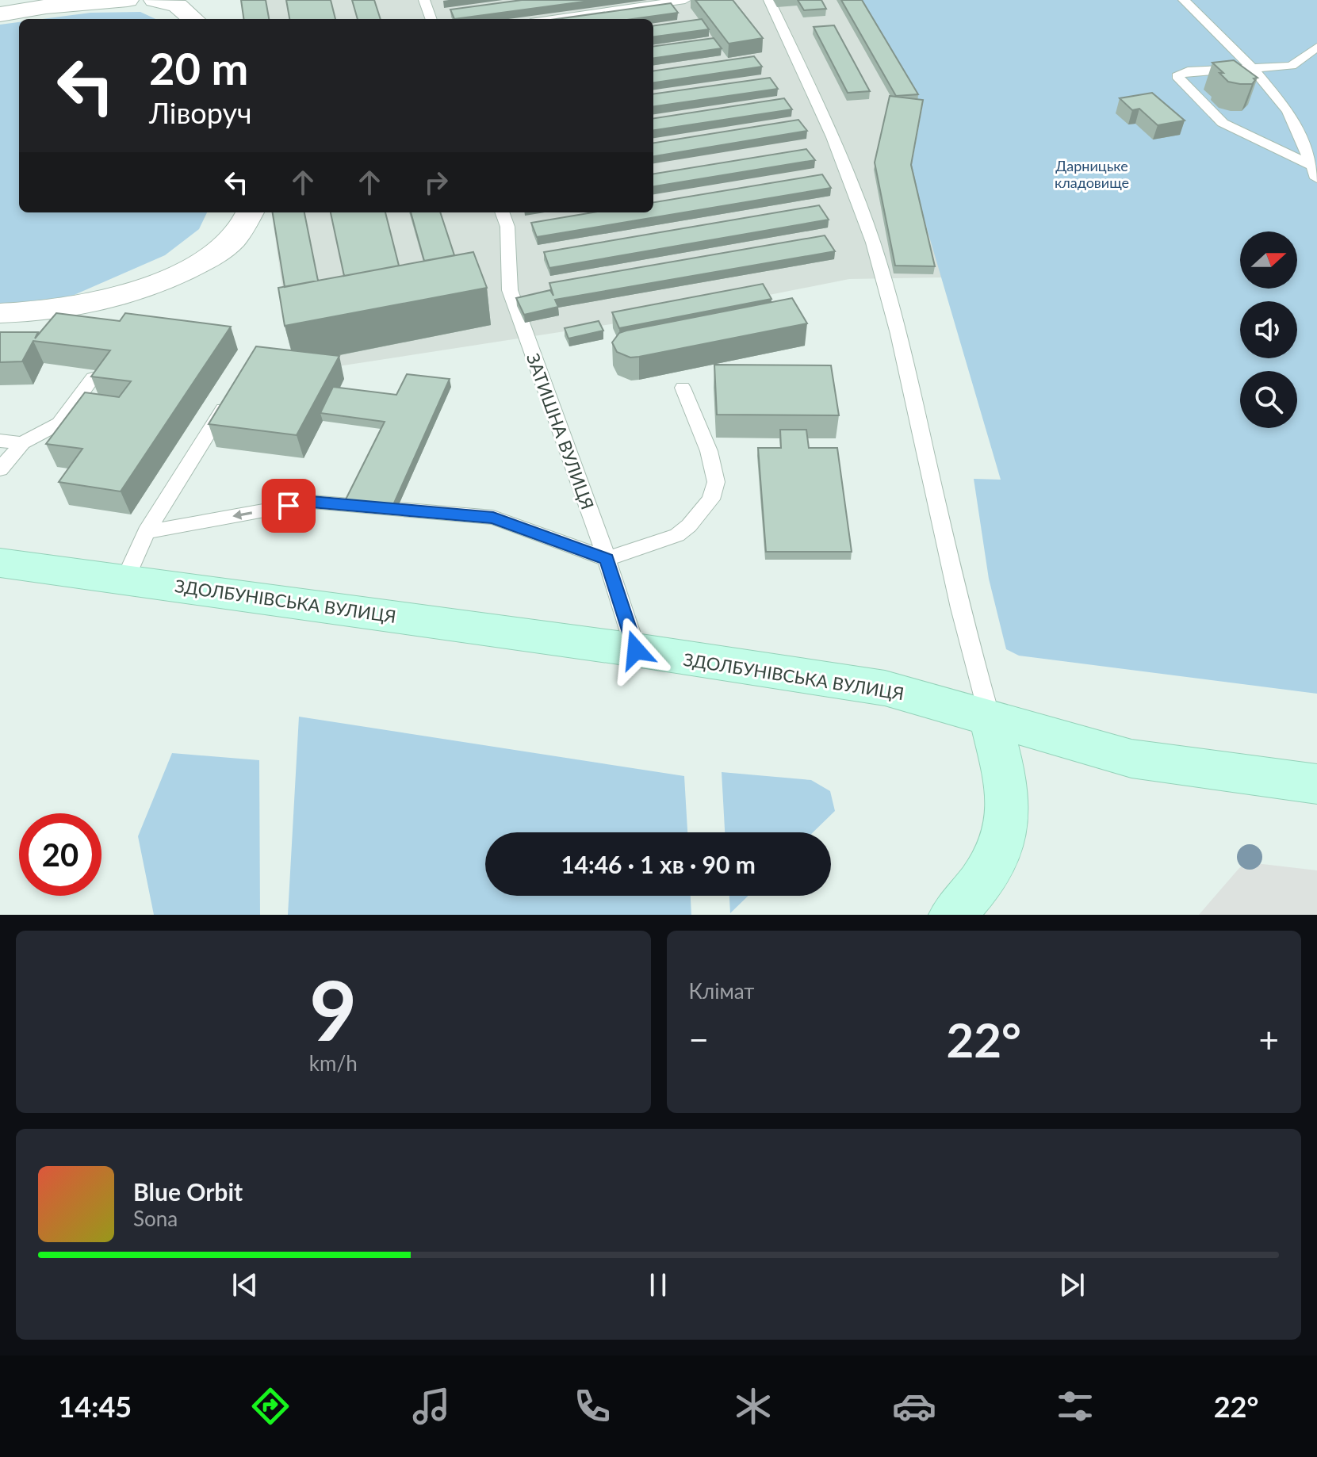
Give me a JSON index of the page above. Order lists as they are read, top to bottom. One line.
{"streets":{"street":["ЗДОЛБУНІВСЬКА ВУЛИЦЯ"],"lane":["ЗАТИШНА ВУЛИЦЯ"]},"crossings":[["ЗАТИШНА ВУЛИЦЯ","ЗДОЛБУНІВСЬКА ВУЛИЦЯ"]],"parks":["Дарницьке кладовище"],"north":"right","page":{"turn":["20 m","Ліворуч"],"limit":"20","trip":"14:46 · 1 хв · 90 m","tile":[["9","km/h"],"Клімат"],"heat":["−","22°","+"],"song":["Blue Orbit","Sona"],"tabs":["14:45","22°"]}}
